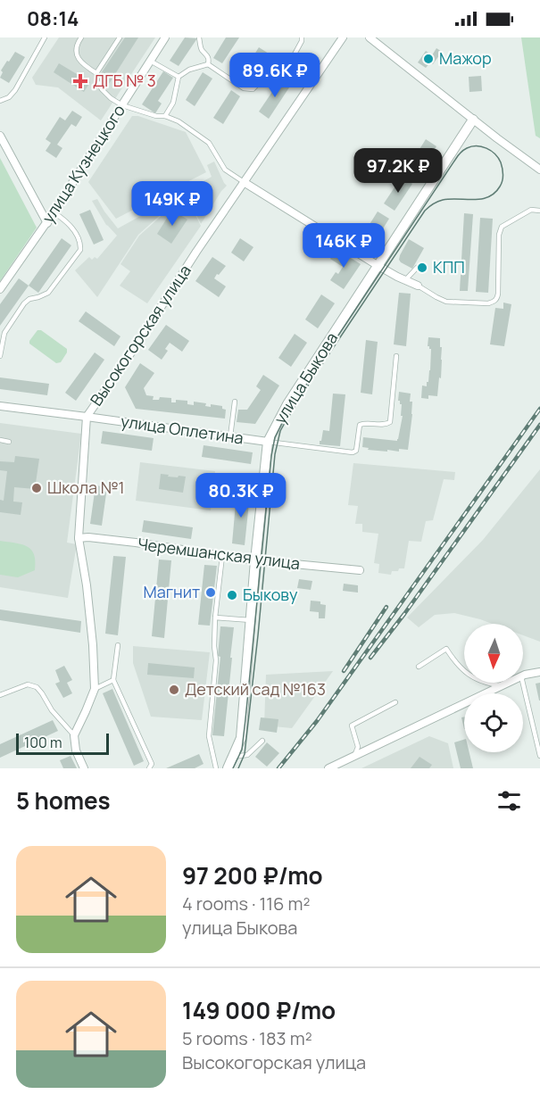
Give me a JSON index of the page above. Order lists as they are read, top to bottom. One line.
{"streets":{"street":["улица Кузнецкого","Высокогорская улица","улица Быкова","улица Оплетина","Черемшанская улица"]},"crossings":[["Высокогорская улица","улица Оплетина"],["Высокогорская улица","Черемшанская улица"],["улица Быкова","улица Оплетина"],["улица Быкова","Черемшанская улица"]],"places":{"other":["Мажор","КПП","Школа №1","Магнит","Быкову","Детский сад №163"],"health":["ДГБ № 3"]},"scale_bar":"100 m","north":"bottom","page":{"status":"08:14","price":["89.6K ₽","97.2K ₽","149K ₽","146K ₽","80.3K ₽"],"scale":"100 m","heading":"5 homes","list":[{"name":"97 200 ₽/mo","note":"4 rooms · 116 m² · улица Быкова"},{"name":"149 000 ₽/mo","note":"5 rooms · 183 m² · Высокогорская улица"}]}}
